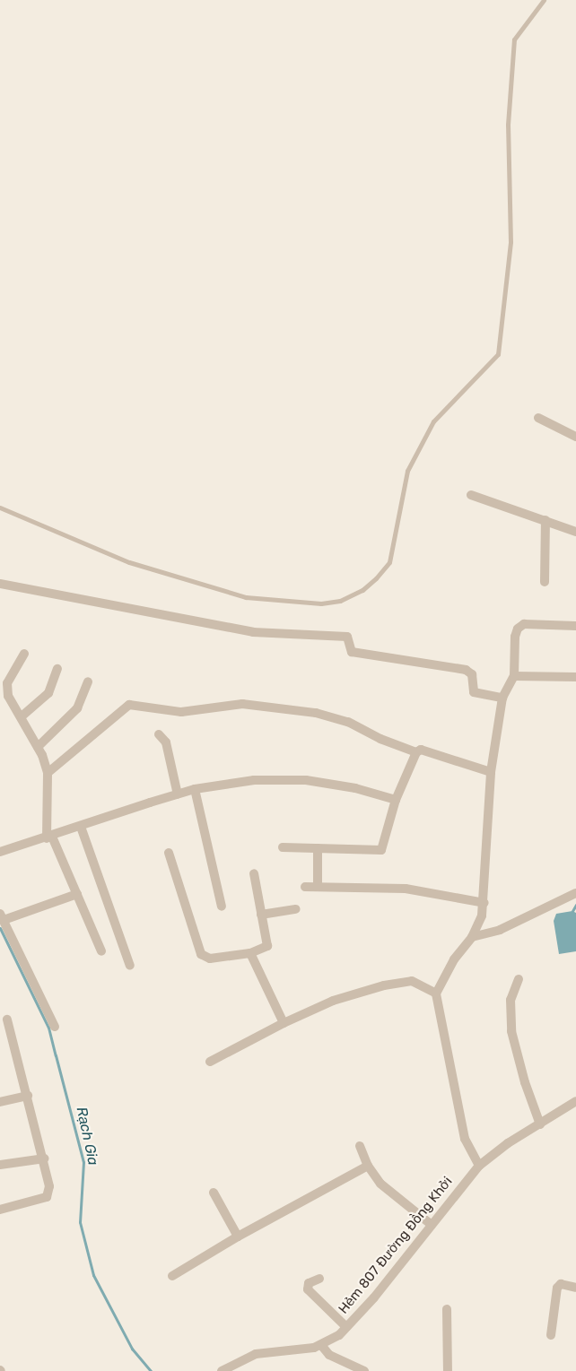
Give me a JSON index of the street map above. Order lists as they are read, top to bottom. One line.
{"streets":{"street":["Hẻm 807 Đường Đồng Khởi"]},"water":["Rạch Gia"]}
